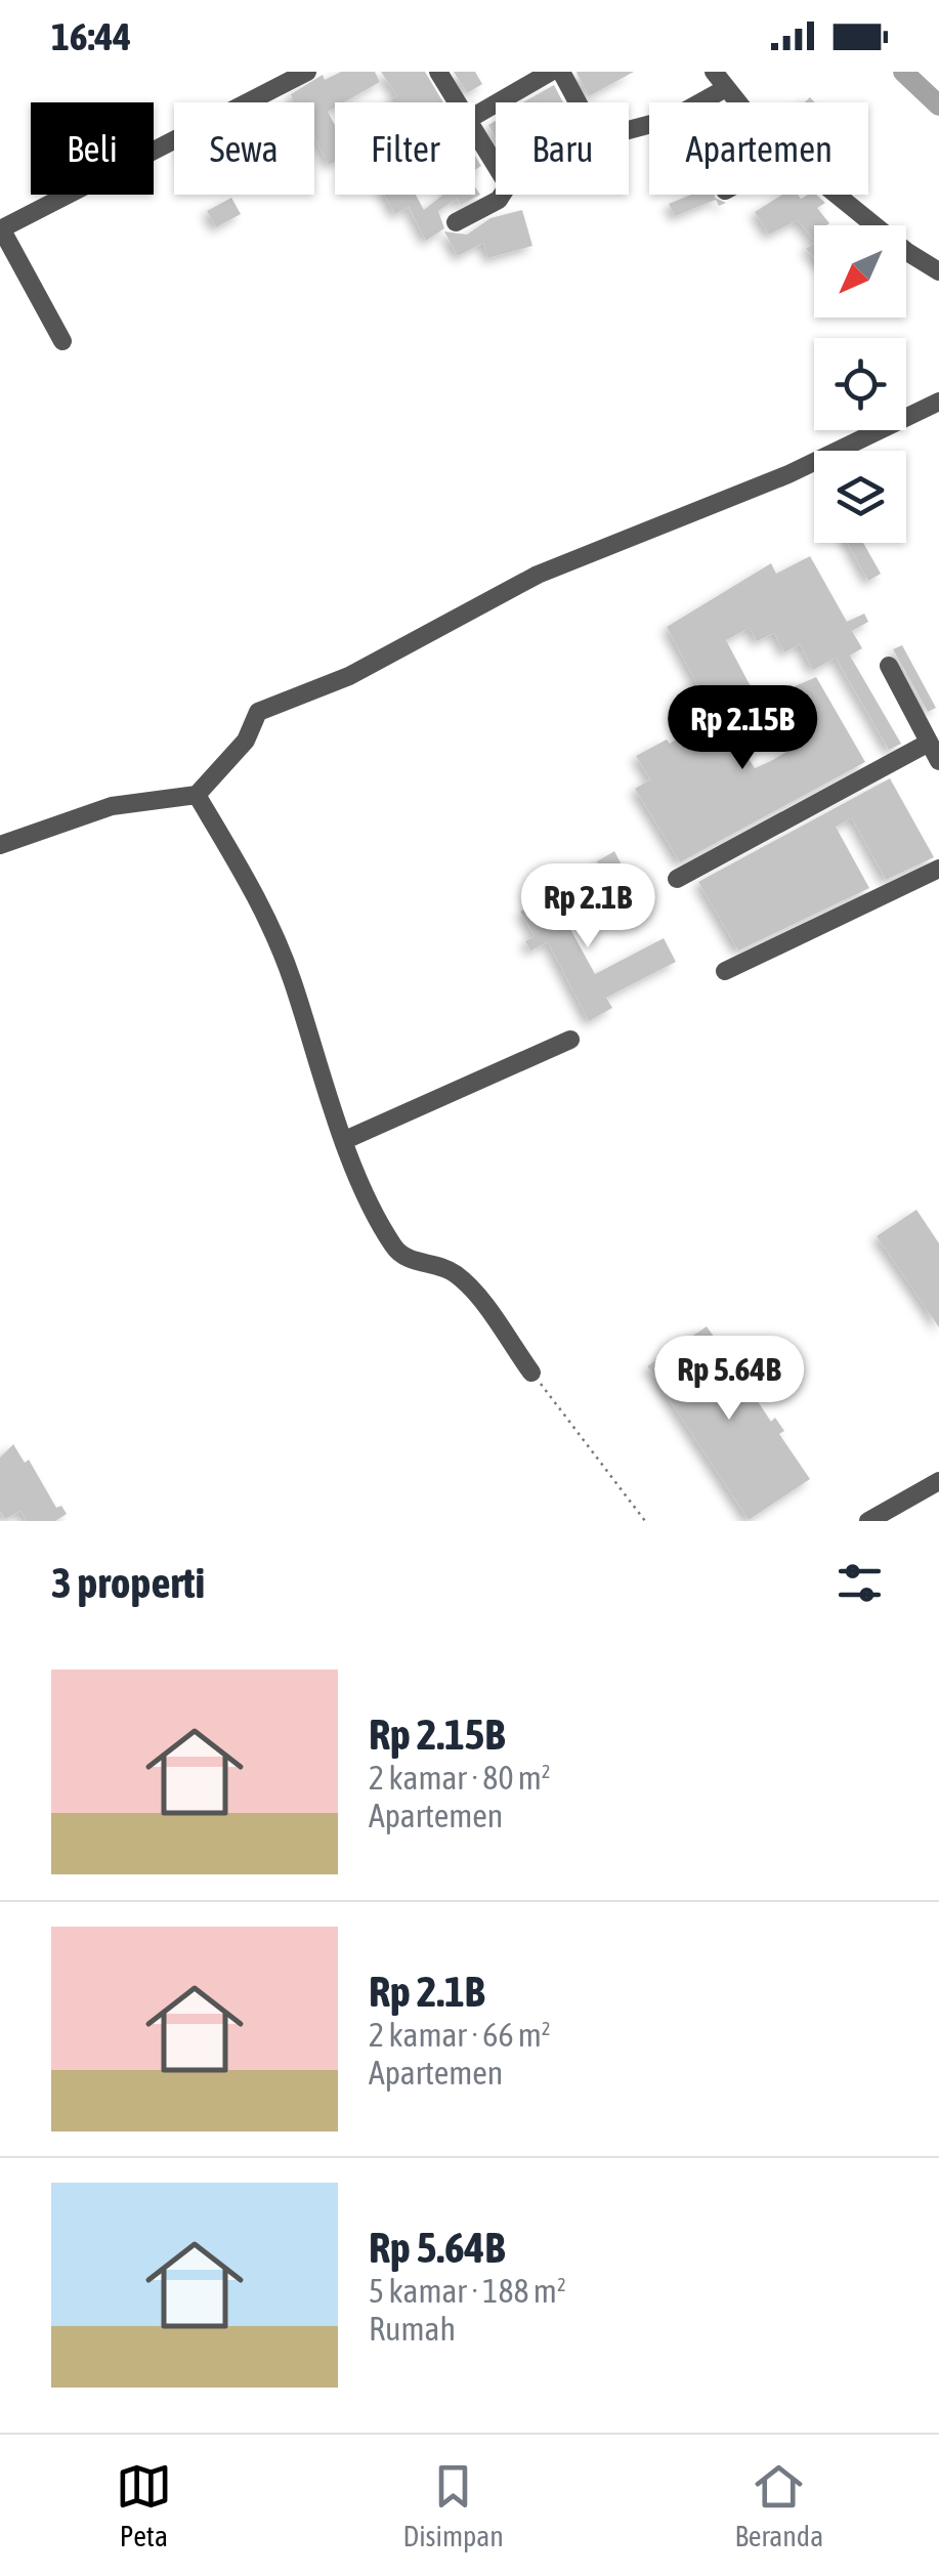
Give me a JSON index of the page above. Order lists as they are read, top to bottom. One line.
{"north":"bottom left","page":{"status":"16:44","chip":["Beli","Sewa","Filter","Baru","Apartemen"],"price":["Rp 2.15B","Rp 2.1B","Rp 5.64B"],"heading":"3 properti","list":[{"name":"Rp 2.15B","note":"2 kamar · 80 m² · Apartemen"},{"name":"Rp 2.1B","note":"2 kamar · 66 m² · Apartemen"},{"name":"Rp 5.64B","note":"5 kamar · 188 m² · Rumah"}],"tabs":["Peta","Disimpan","Beranda"]}}
